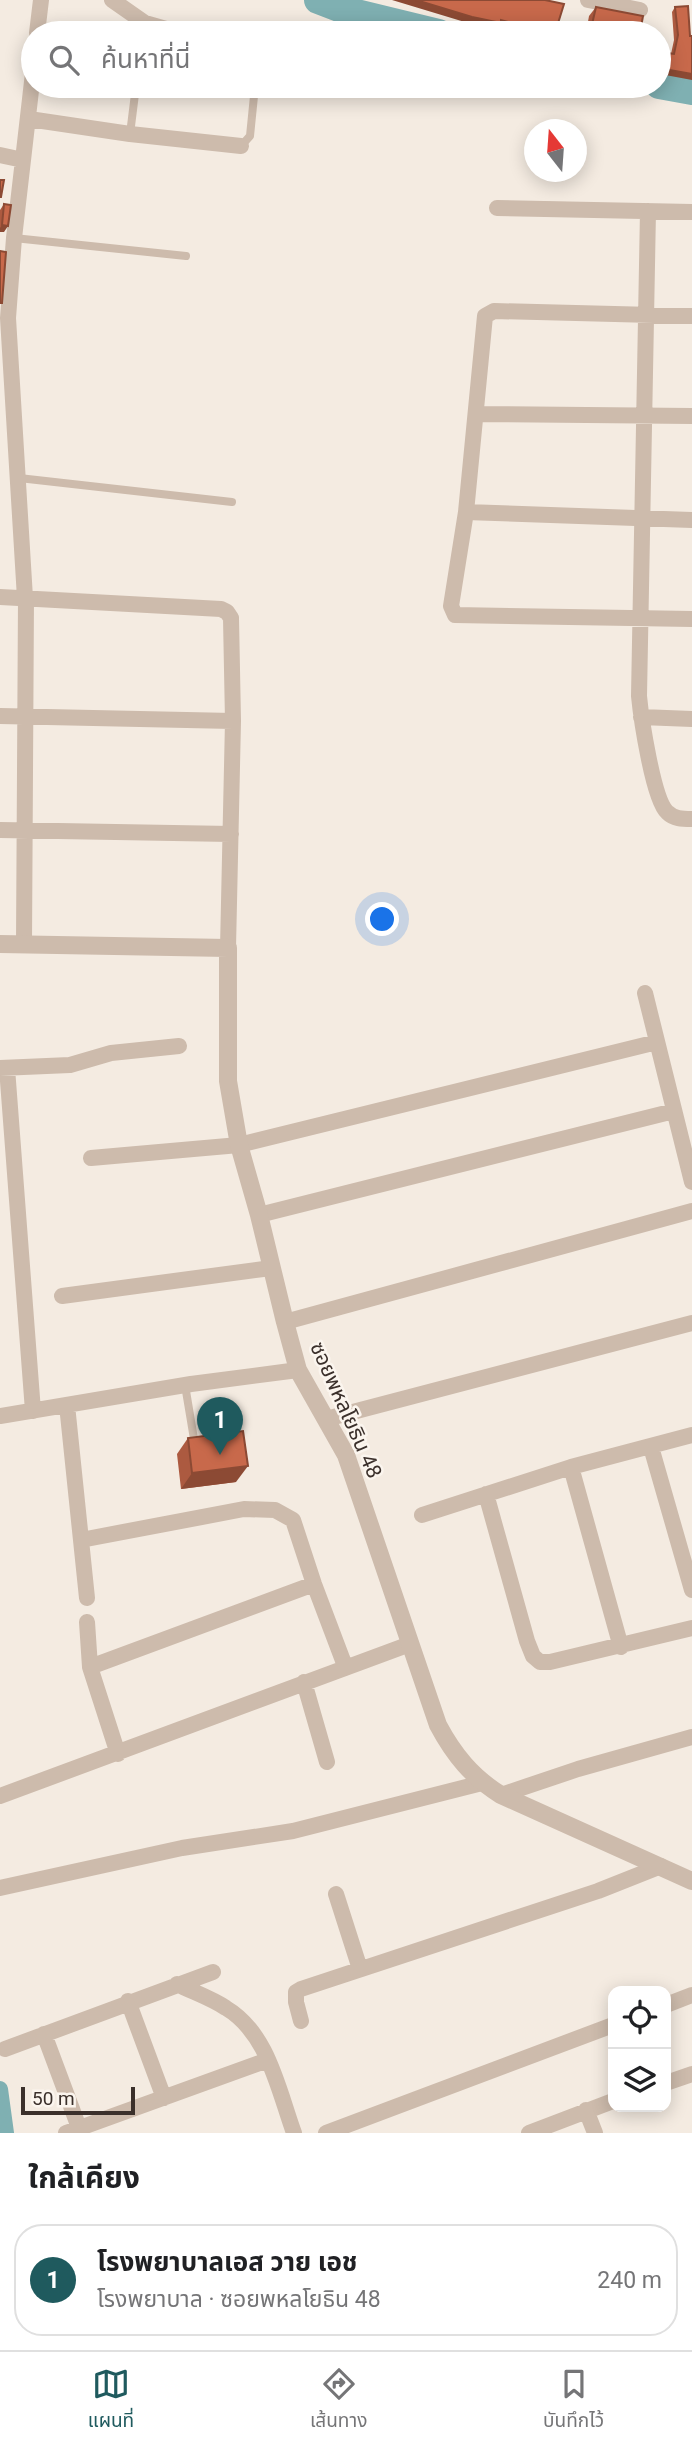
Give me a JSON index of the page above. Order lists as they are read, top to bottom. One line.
{"streets":{"street":["ซอยพหลโยธิน 48"]},"scale_bar":"50 m","north":"top","page":{"search":"ค้นหาที่นี่","pins":"1","scale":"50 m","heading":"ใกล้เคียง","list":[{"mark":"1","name":"โรงพยาบาลเอส วาย เอช","note":"โรงพยาบาล · ซอยพหลโยธิน 48","value":"240 m"}],"nav":["แผนที่","เส้นทาง","บันทึกไว้"]}}
